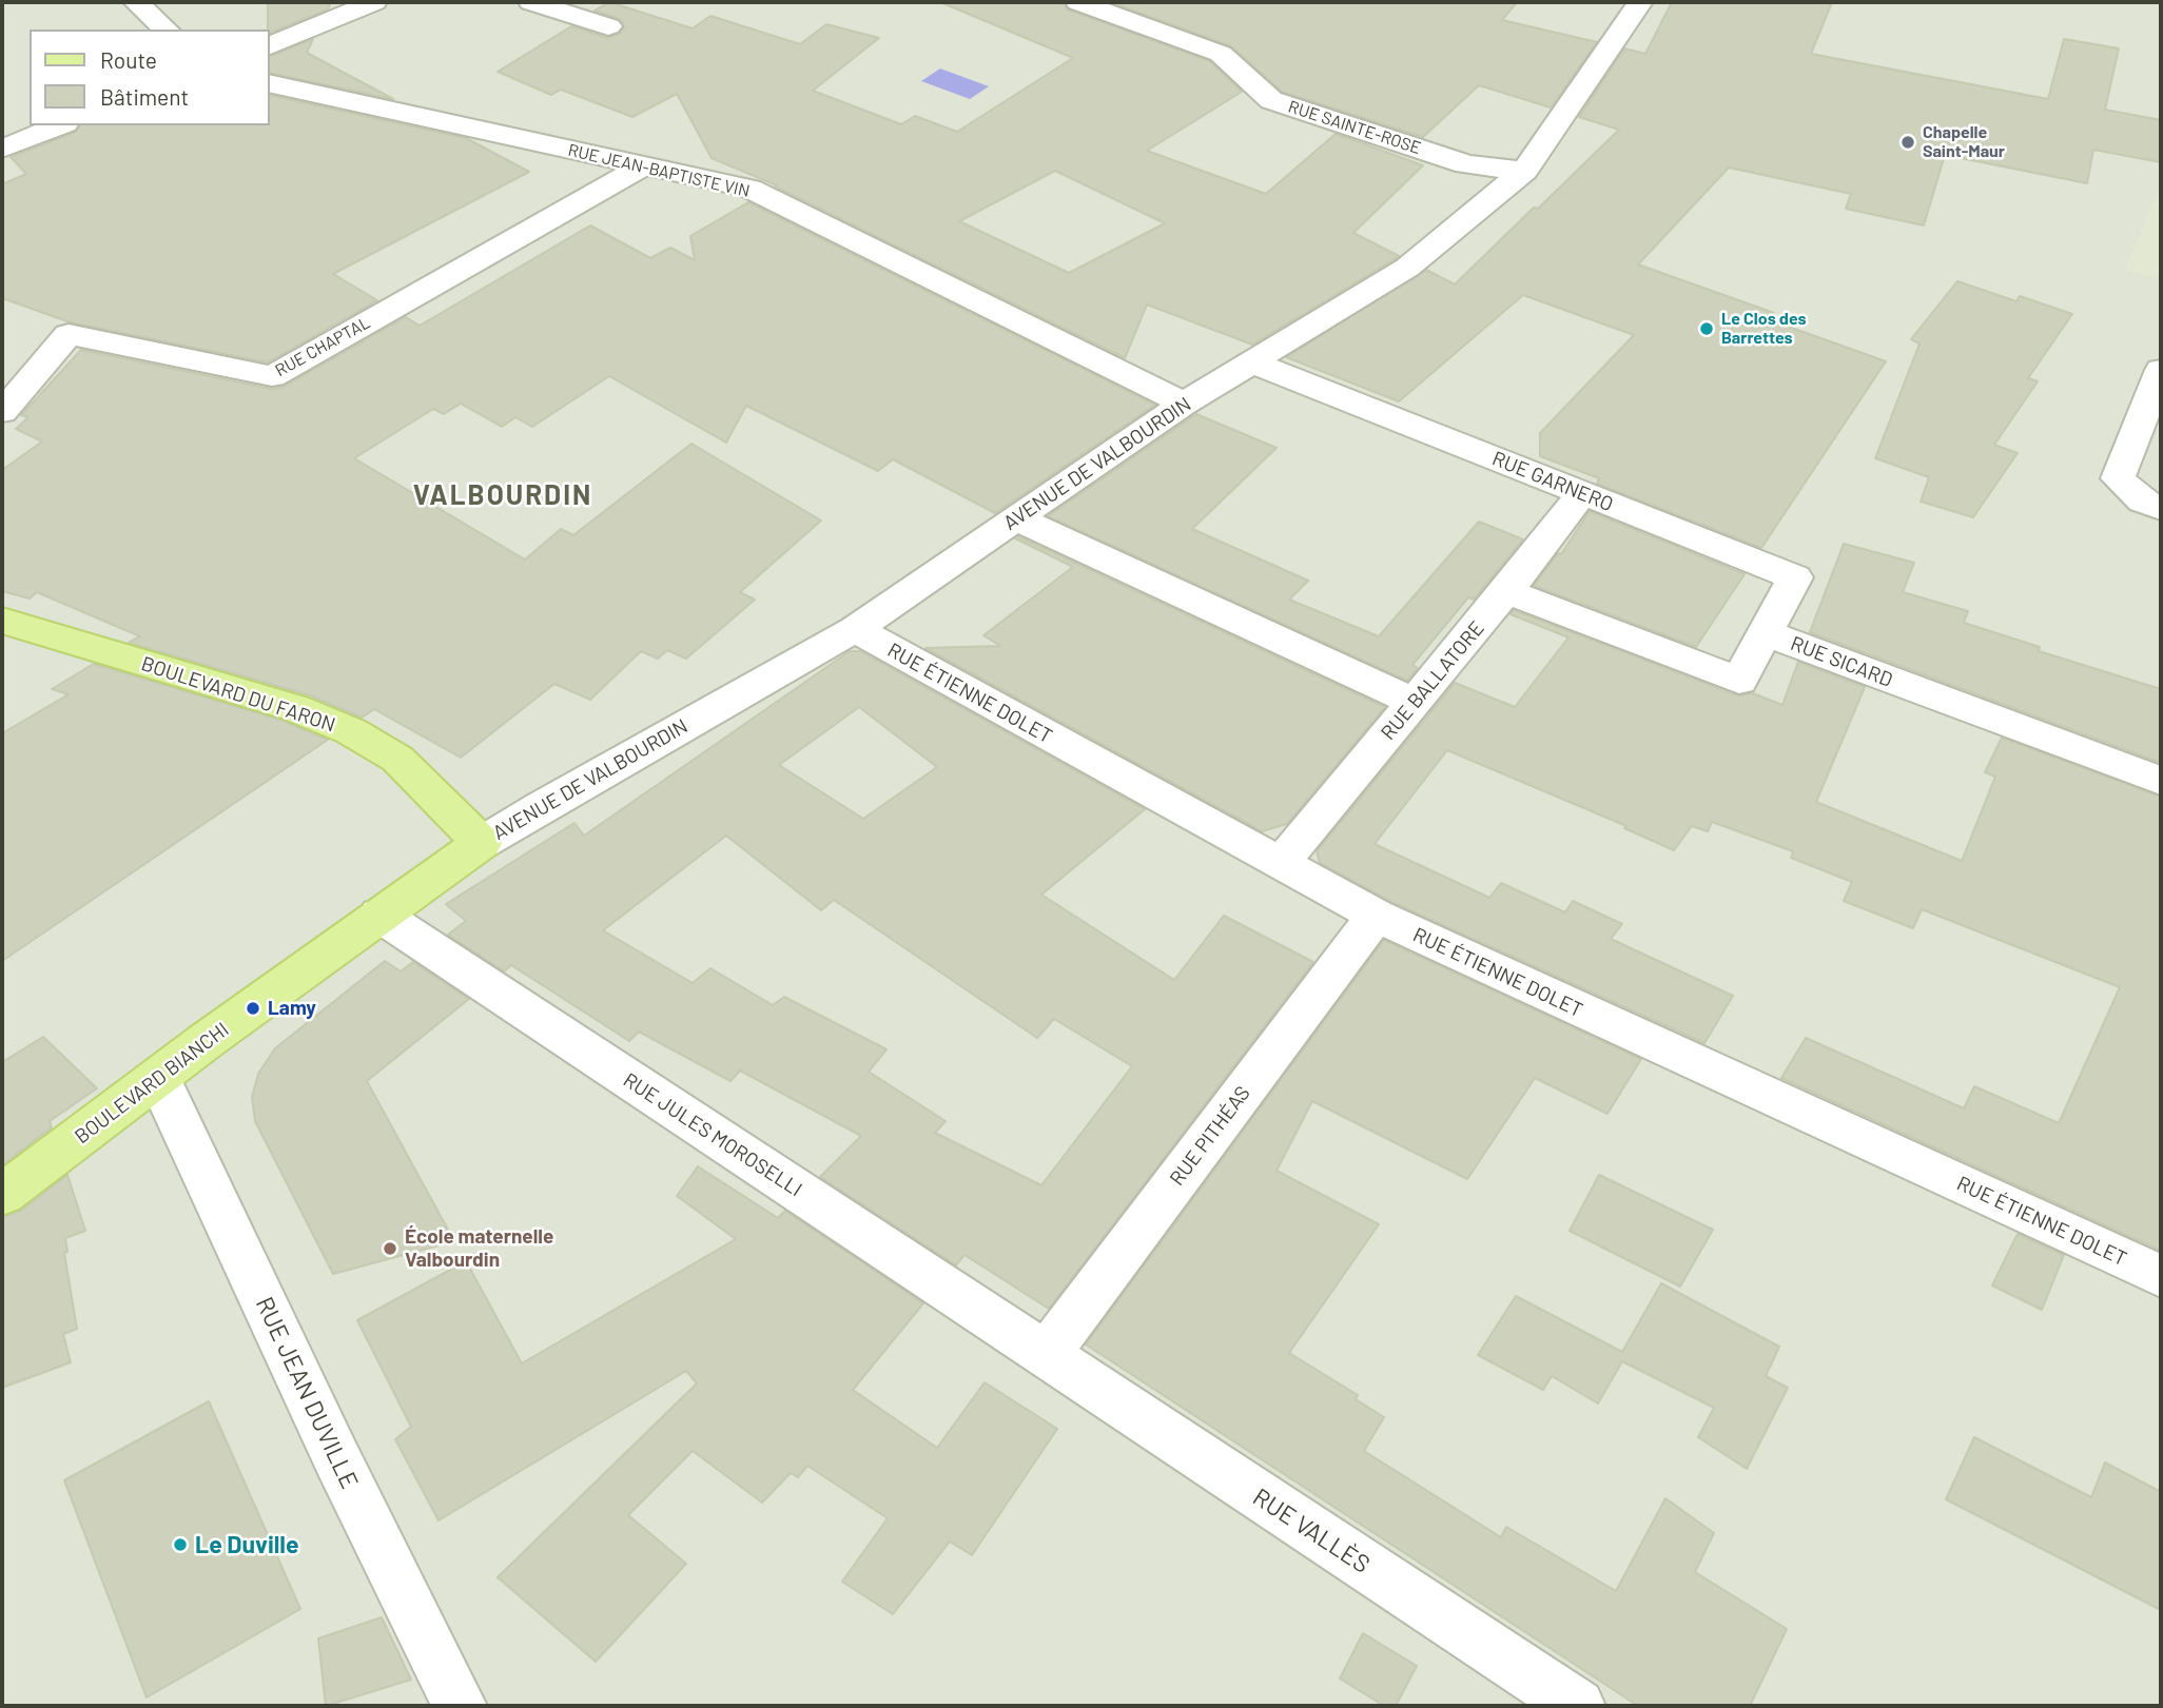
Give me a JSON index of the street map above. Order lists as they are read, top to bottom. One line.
{"streets":{"main road":["BOULEVARD DU FARON","BOULEVARD BIANCHI"],"street":["RUE SAINTE-ROSE","RUE JEAN-BAPTISTE VIN","RUE CHAPTAL","AVENUE DE VALBOURDIN","RUE GARNERO","RUE SICARD","RUE BALLATORE","RUE ÉTIENNE DOLET","RUE JULES MOROSELLI","RUE PITHÉAS","RUE JEAN DUVILLE","RUE VALLÈS"]},"crossings":[["RUE SAINTE-ROSE","AVENUE DE VALBOURDIN"],["RUE JEAN-BAPTISTE VIN","RUE CHAPTAL"],["RUE JEAN-BAPTISTE VIN","AVENUE DE VALBOURDIN"],["AVENUE DE VALBOURDIN","RUE GARNERO"],["AVENUE DE VALBOURDIN","RUE ÉTIENNE DOLET"],["AVENUE DE VALBOURDIN","BOULEVARD DU FARON"],["AVENUE DE VALBOURDIN","BOULEVARD BIANCHI"],["RUE GARNERO","RUE SICARD"],["RUE GARNERO","RUE BALLATORE"],["RUE SICARD","RUE BALLATORE"],["RUE BALLATORE","RUE ÉTIENNE DOLET"],["RUE ÉTIENNE DOLET","RUE PITHÉAS"],["BOULEVARD DU FARON","BOULEVARD BIANCHI"],["BOULEVARD BIANCHI","RUE JULES MOROSELLI"],["BOULEVARD BIANCHI","RUE JEAN DUVILLE"],["RUE JULES MOROSELLI","RUE PITHÉAS"],["RUE JULES MOROSELLI","RUE VALLÈS"],["RUE PITHÉAS","RUE VALLÈS"]],"districts":["VALBOURDIN"],"places":["Chapelle Saint-Maur","Le Clos des Barrettes","Lamy","École maternelle Valbourdin","Le Duville"],"legend":["Route","Bâtiment"]}
